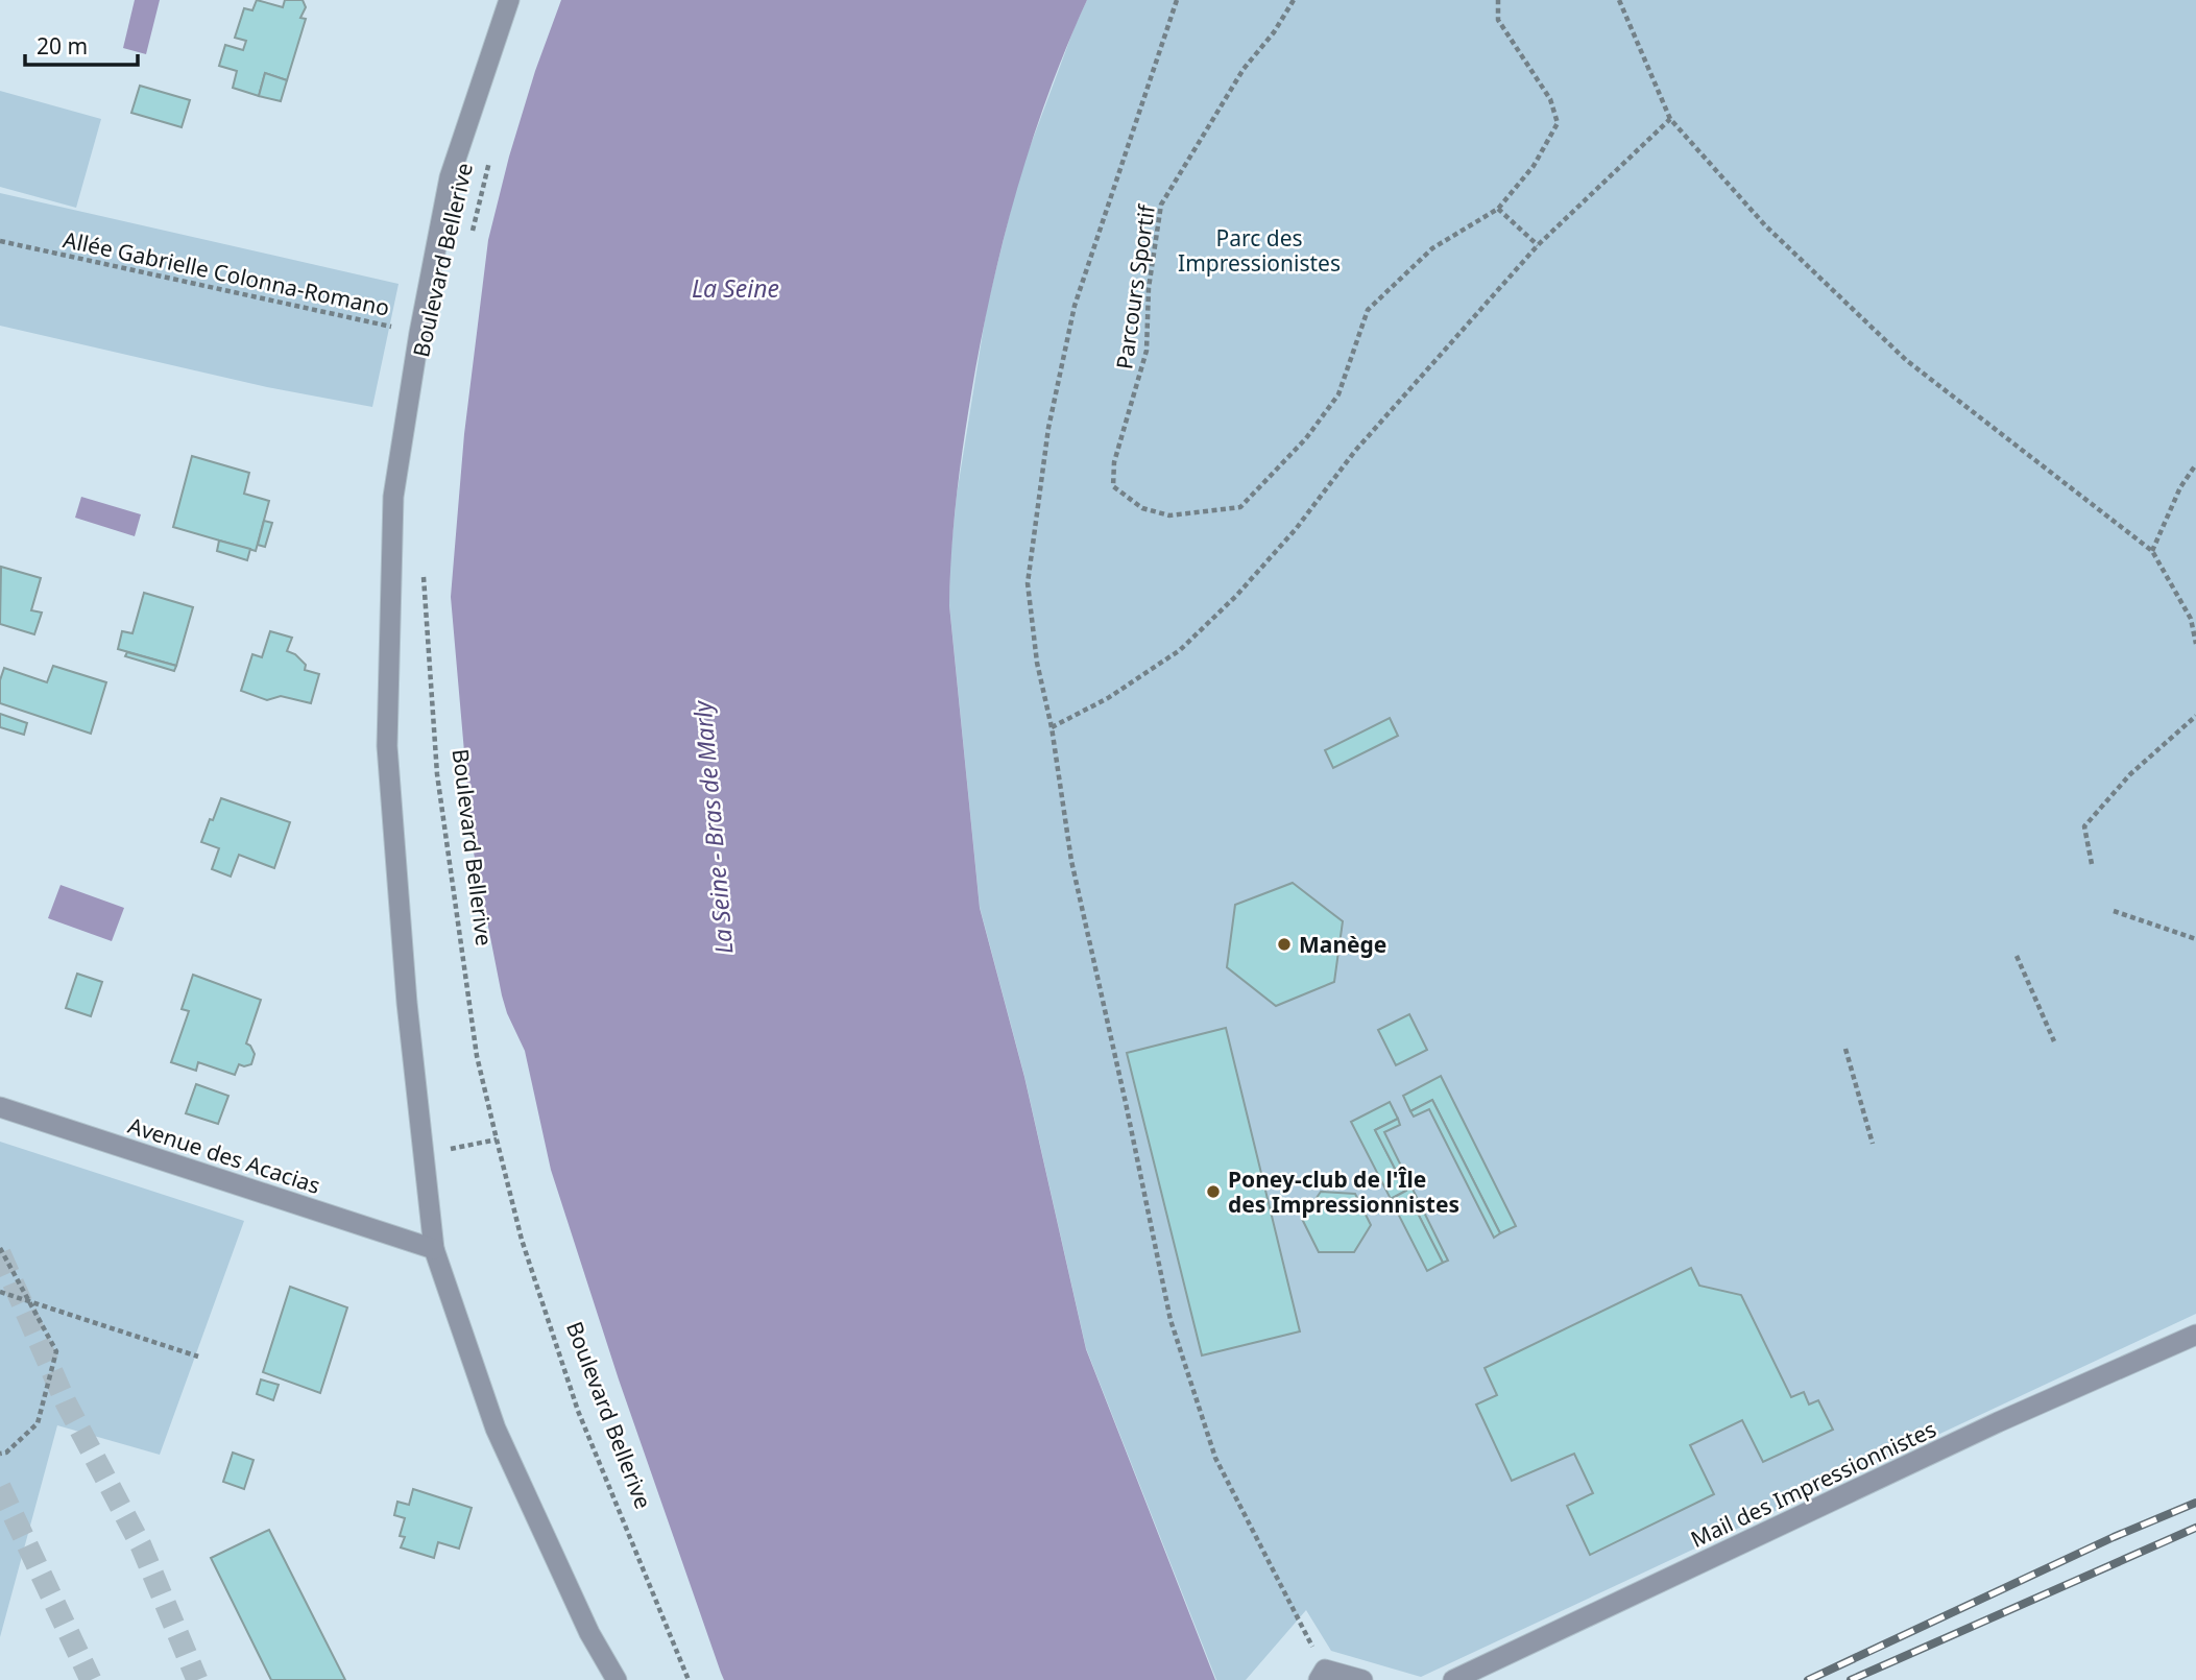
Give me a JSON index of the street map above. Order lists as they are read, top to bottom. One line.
{"streets":{"street":["Boulevard Bellerive","Avenue des Acacias","Mail des Impressionnistes"],"path":["Allée Gabrielle Colonna-Romano","Parcours Sportif"]},"crossings":[["Boulevard Bellerive","Allée Gabrielle Colonna-Romano"],["Boulevard Bellerive","Avenue des Acacias"]],"water":["La Seine","La Seine - Bras de Marly"],"parks":["Parc des Impressionistes"],"places":["Manège","Poney-club de l'Île des Impressionnistes"],"scale_bar":"20 m"}
